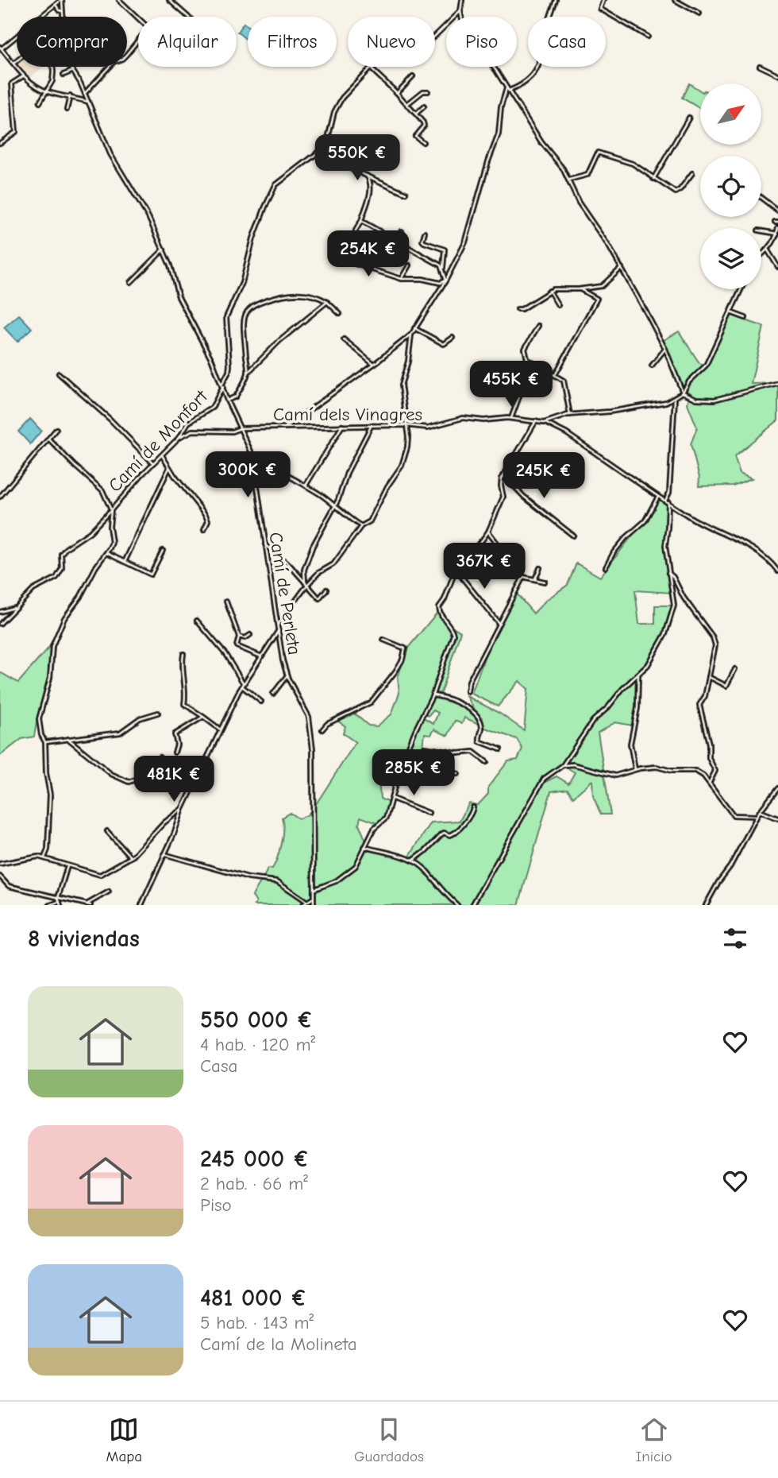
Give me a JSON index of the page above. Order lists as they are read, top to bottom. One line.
{"streets":{"street":["Camí dels Vinagres","Camí de Monfort","Camí de Perleta"]},"crossings":[["Camí dels Vinagres","Camí de Monfort"],["Camí dels Vinagres","Camí de Perleta"],["Camí de Monfort","Camí de Perleta"]],"north":"top right","page":{"chip":["Comprar","Alquilar","Filtros","Nuevo","Piso","Casa"],"price":["550K €","254K €","455K €","300K €","245K €","367K €","285K €","481K €"],"heading":"8 viviendas","list":[{"name":"550 000 €","note":"4 hab. · 120 m² · Casa"},{"name":"245 000 €","note":"2 hab. · 66 m² · Piso"},{"name":"481 000 €","note":"5 hab. · 143 m² · Camí de la Molineta"}],"tabs":["Mapa","Guardados","Inicio"]}}
